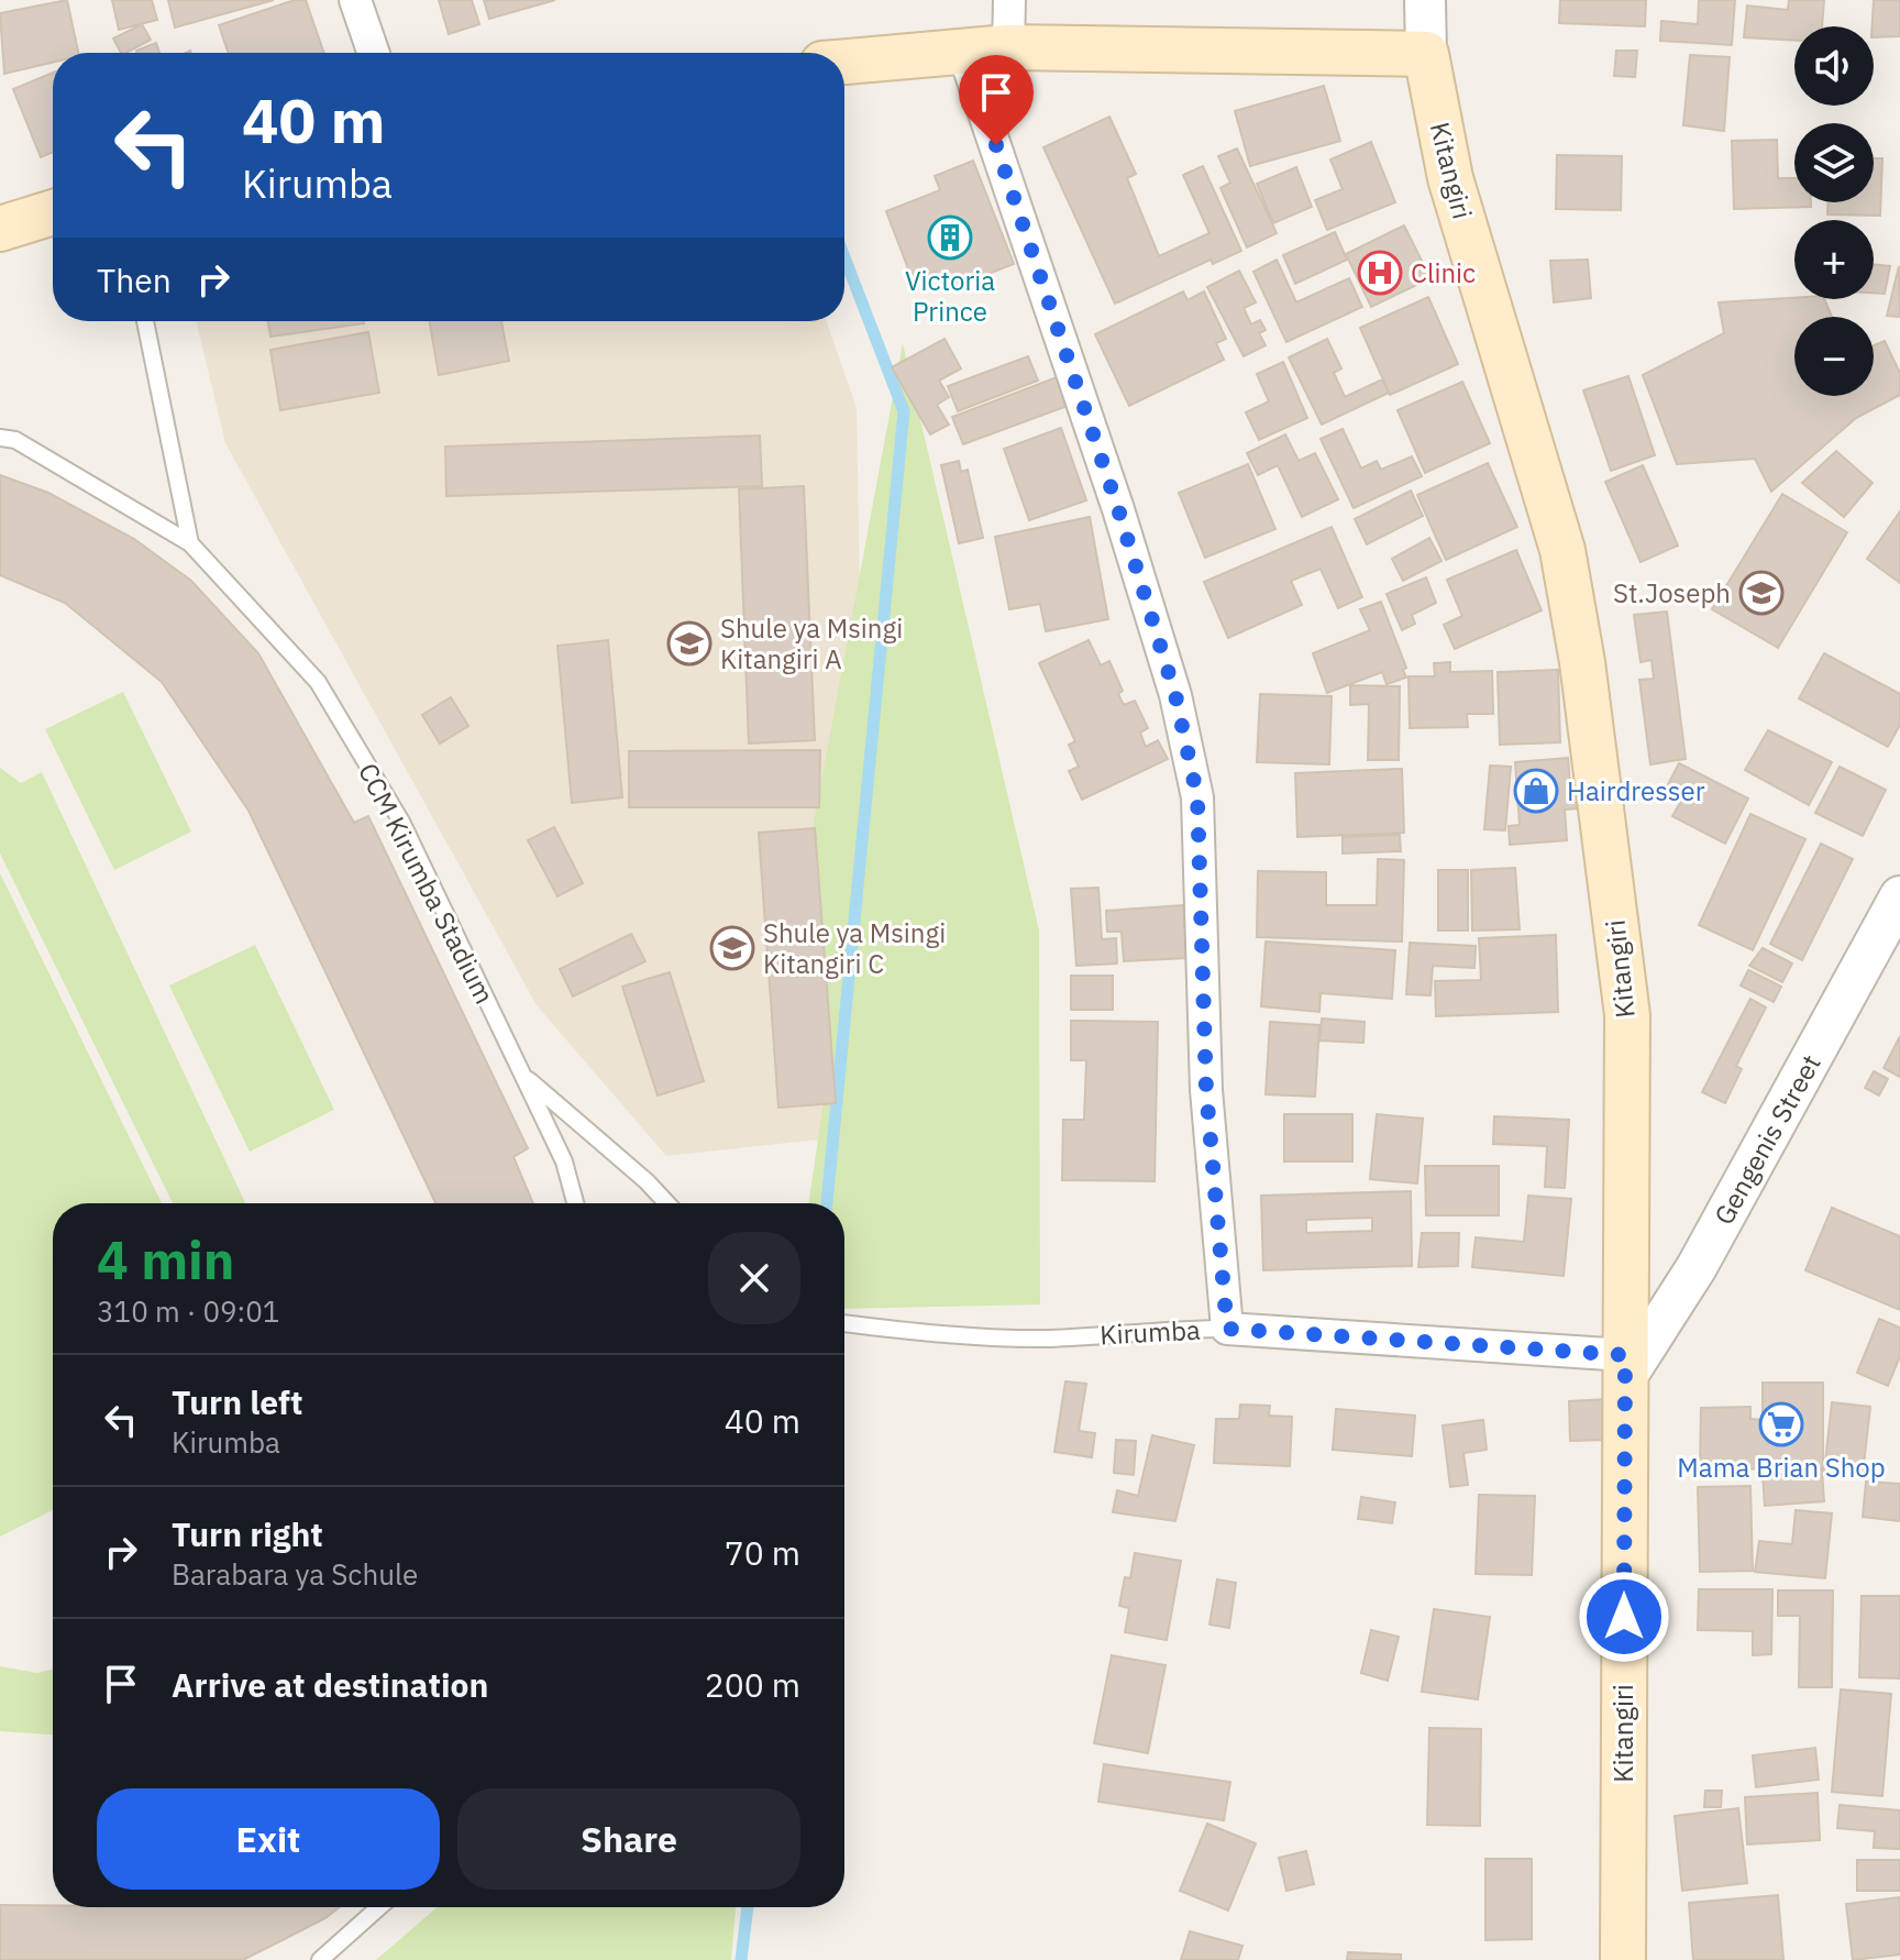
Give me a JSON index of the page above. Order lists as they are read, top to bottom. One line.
{"streets":{"main road":["Kitangiri"],"street":["Gengenis Street","Kirumba"],"lane":["CCM Kirumba Stadium"]},"crossings":[["Kitangiri","Gengenis Street"],["Kitangiri","Kirumba"],["Gengenis Street","Kirumba"]],"places":{"building":["Victoria Prince"],"hospital":["Clinic"],"school or university":["St.Joseph","Shule ya Msingi Kitangiri A","Shule ya Msingi Kitangiri C"],"shop":["Hairdresser"],"supermarket":["Mama Brian Shop"]},"page":{"map_buttons":["+","−"],"turn":["40 m","Kirumba"],"then":"Then","heading":["4 min","310 m · 09:01"],"list":[{"name":"Turn left","note":"Kirumba","value":"40 m"},{"name":"Turn right","note":"Barabara ya Schule","value":"70 m"},{"name":"Arrive at destination","value":"200 m"}],"buttons":["Exit","Share"]}}
